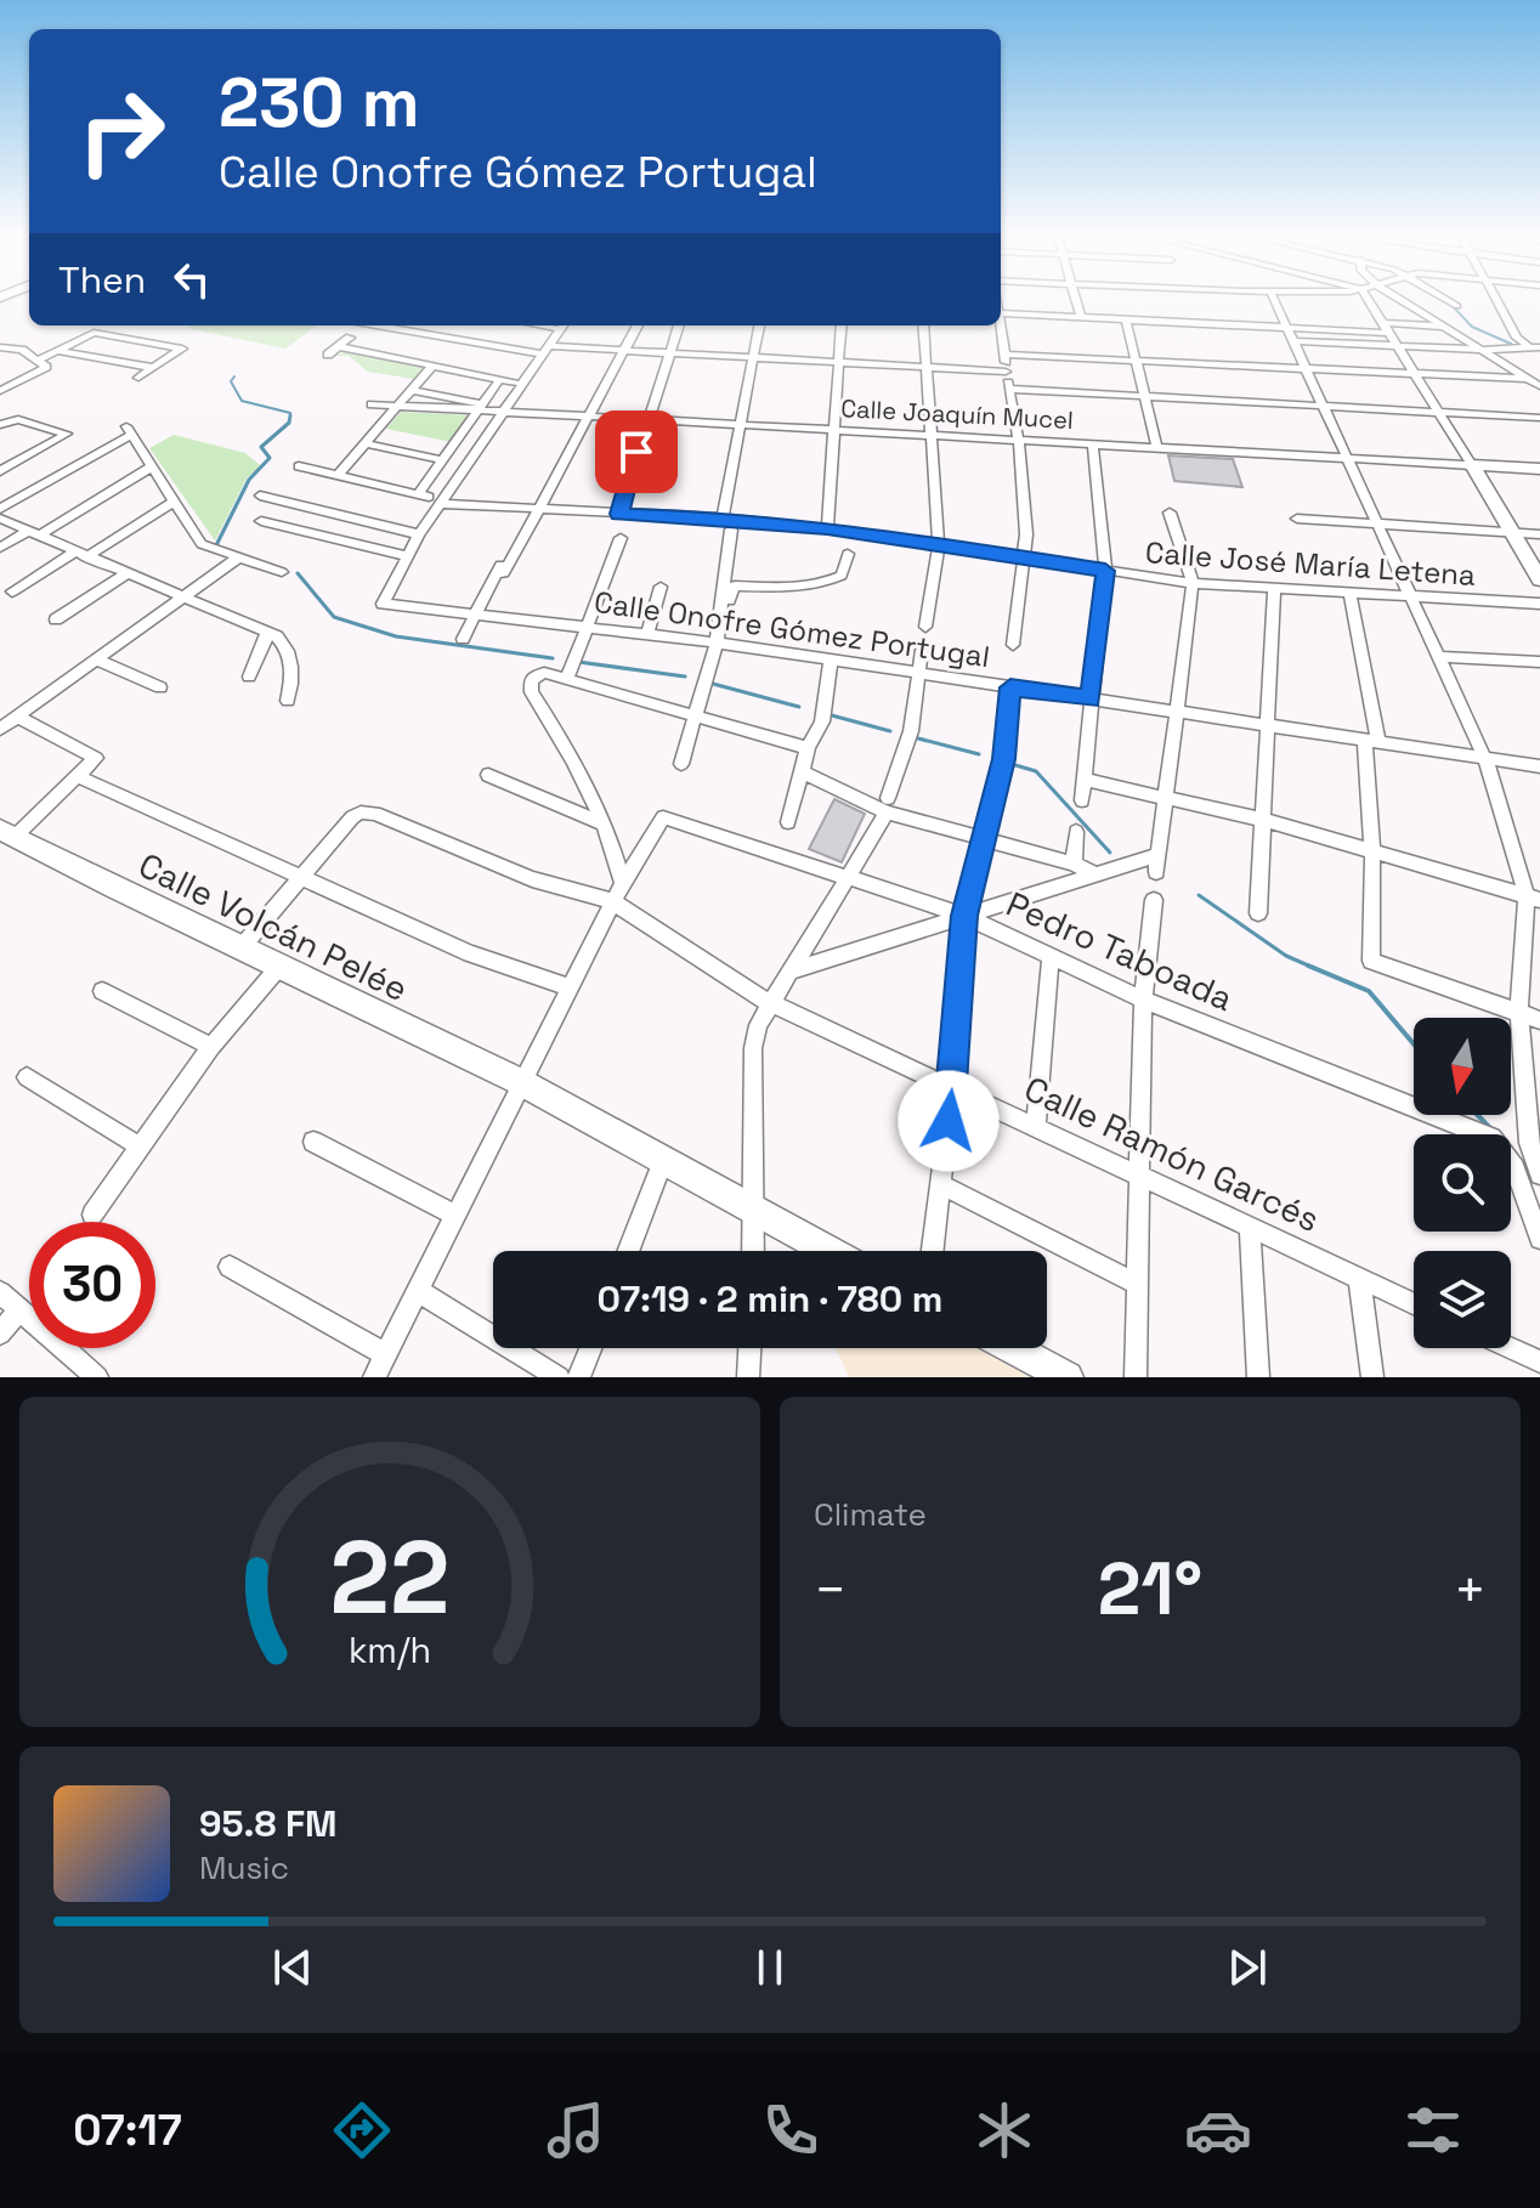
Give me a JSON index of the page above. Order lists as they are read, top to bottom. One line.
{"streets":{"street":["Calle Joaquín Mucel","Calle José María Letena","Calle Onofre Gómez Portugal","Calle Volcán Pelée","Pedro Taboada","Calle Ramón Garcés"]},"crossings":[["Pedro Taboada","Calle Ramón Garcés"]],"north":"bottom","page":{"turn":["230 m","Calle Onofre Gómez Portugal"],"then":"Then","limit":"30","trip":"07:19 · 2 min · 780 m","tile":"Climate","heat":["−","21°","+"],"song":["95.8 FM","Music"],"tabs":"07:17","gauge":["22","km/h"]}}
